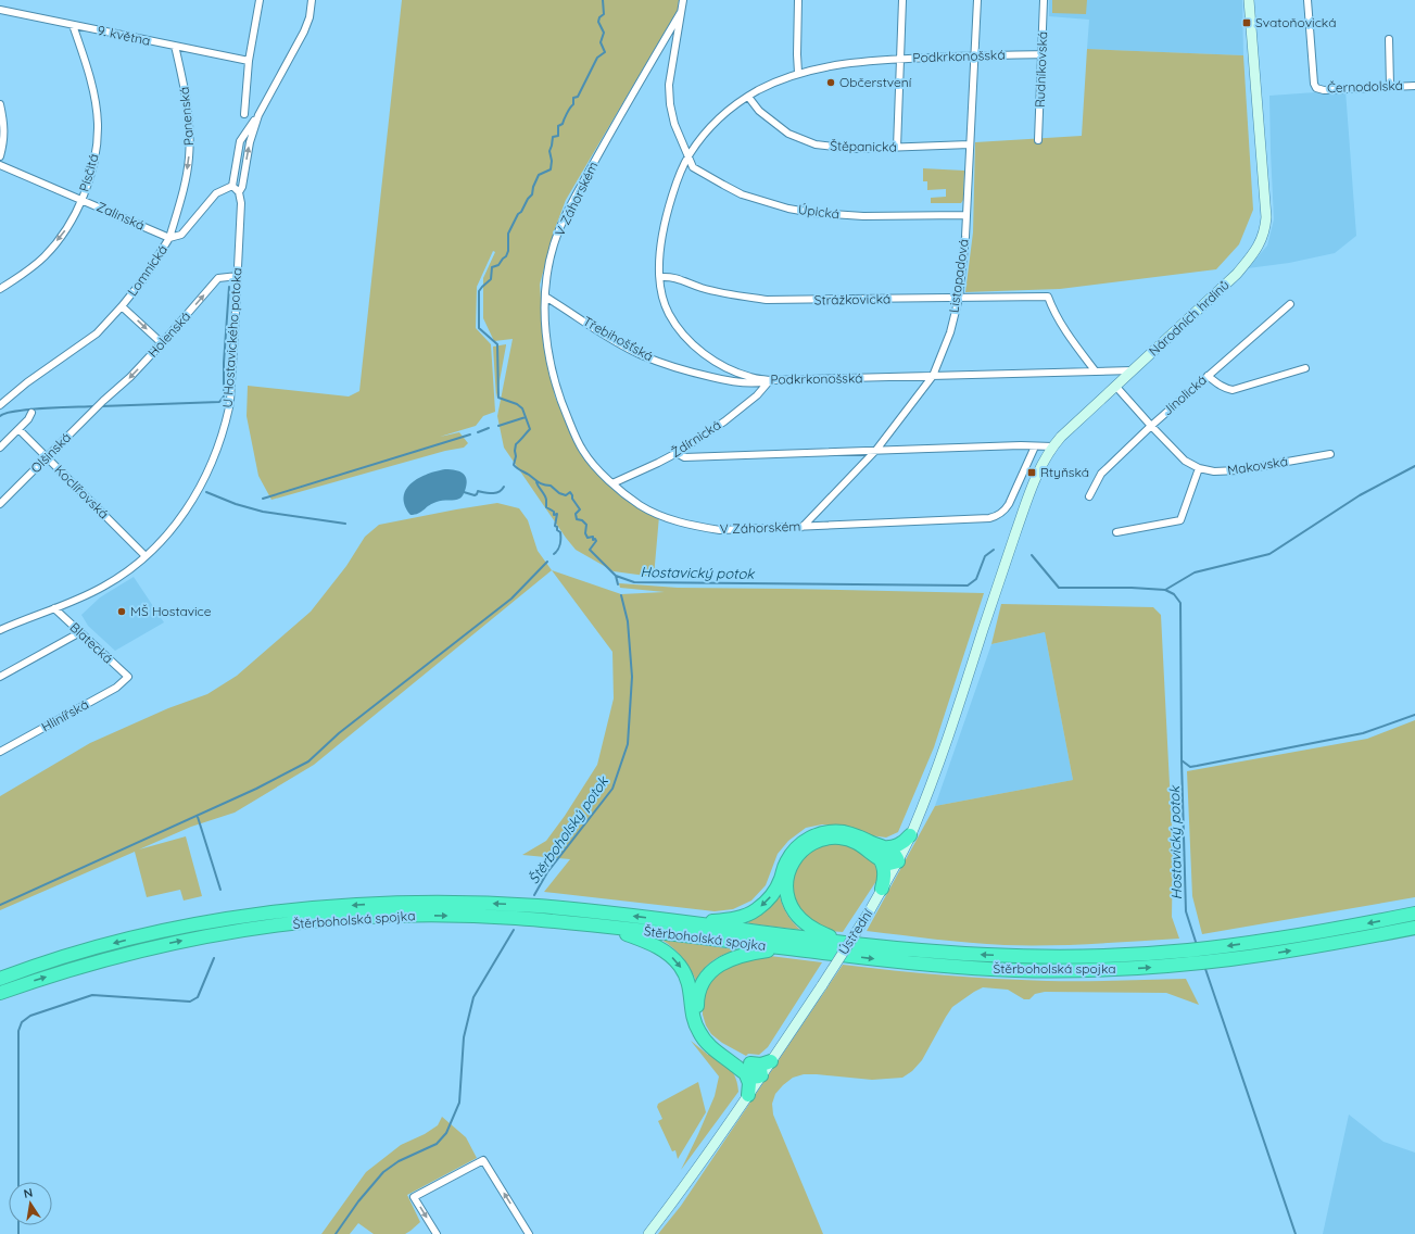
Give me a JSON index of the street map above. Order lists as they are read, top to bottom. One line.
{"streets":{"highway":["Štěrboholská spojka"],"street":["9. května","Podkrkonošská","Rudníkovská","Černodolská","Panenská","Štěpanická","Písčitá","V Záhorském","Úpická","Zalinská","Lomnická","Listopadová","Strážkovická","Národních hrdinů","Holenská","U Hostavického potoka","Třebihošťská","Jinolická","Ždírnická","Olšinská","Makovská","Koclířovská","Blatecká","Hlinířská","Ústřední"]},"crossings":[["9. května","Panenská"],["9. května","Písčitá"],["Podkrkonošská","Rudníkovská"],["Podkrkonošská","Štěpanická"],["Podkrkonošská","V Záhorském"],["Podkrkonošská","Úpická"],["Podkrkonošská","Listopadová"],["Podkrkonošská","Strážkovická"],["Podkrkonošská","Národních hrdinů"],["Podkrkonošská","Třebihošťská"],["Podkrkonošská","Ždírnická"],["Panenská","Zalinská"],["Panenská","Lomnická"],["Štěpanická","Listopadová"],["Písčitá","Zalinská"],["V Záhorském","Úpická"],["V Záhorském","Listopadová"],["V Záhorském","Třebihošťská"],["V Záhorském","Ždírnická"],["Úpická","Listopadová"],["Zalinská","Lomnická"],["Lomnická","Holenská"],["Listopadová","Strážkovická"],["Národních hrdinů","Makovská"],["Národních hrdinů","Ústřední"],["Holenská","U Hostavického potoka"],["Holenská","Olšinská"],["U Hostavického potoka","Koclířovská"],["U Hostavického potoka","Blatecká"],["Třebihošťská","Ždírnická"],["Jinolická","Makovská"],["Olšinská","Koclířovská"],["Blatecká","Hlinířská"]],"one_way":["Písčitá"],"water":["Hostavický potok","Štěrboholský potok"],"places":{"transit":["Svatoňovická","Rtyňská"],"other":["Občerstvení","MŠ Hostavice"]},"north":"top"}
